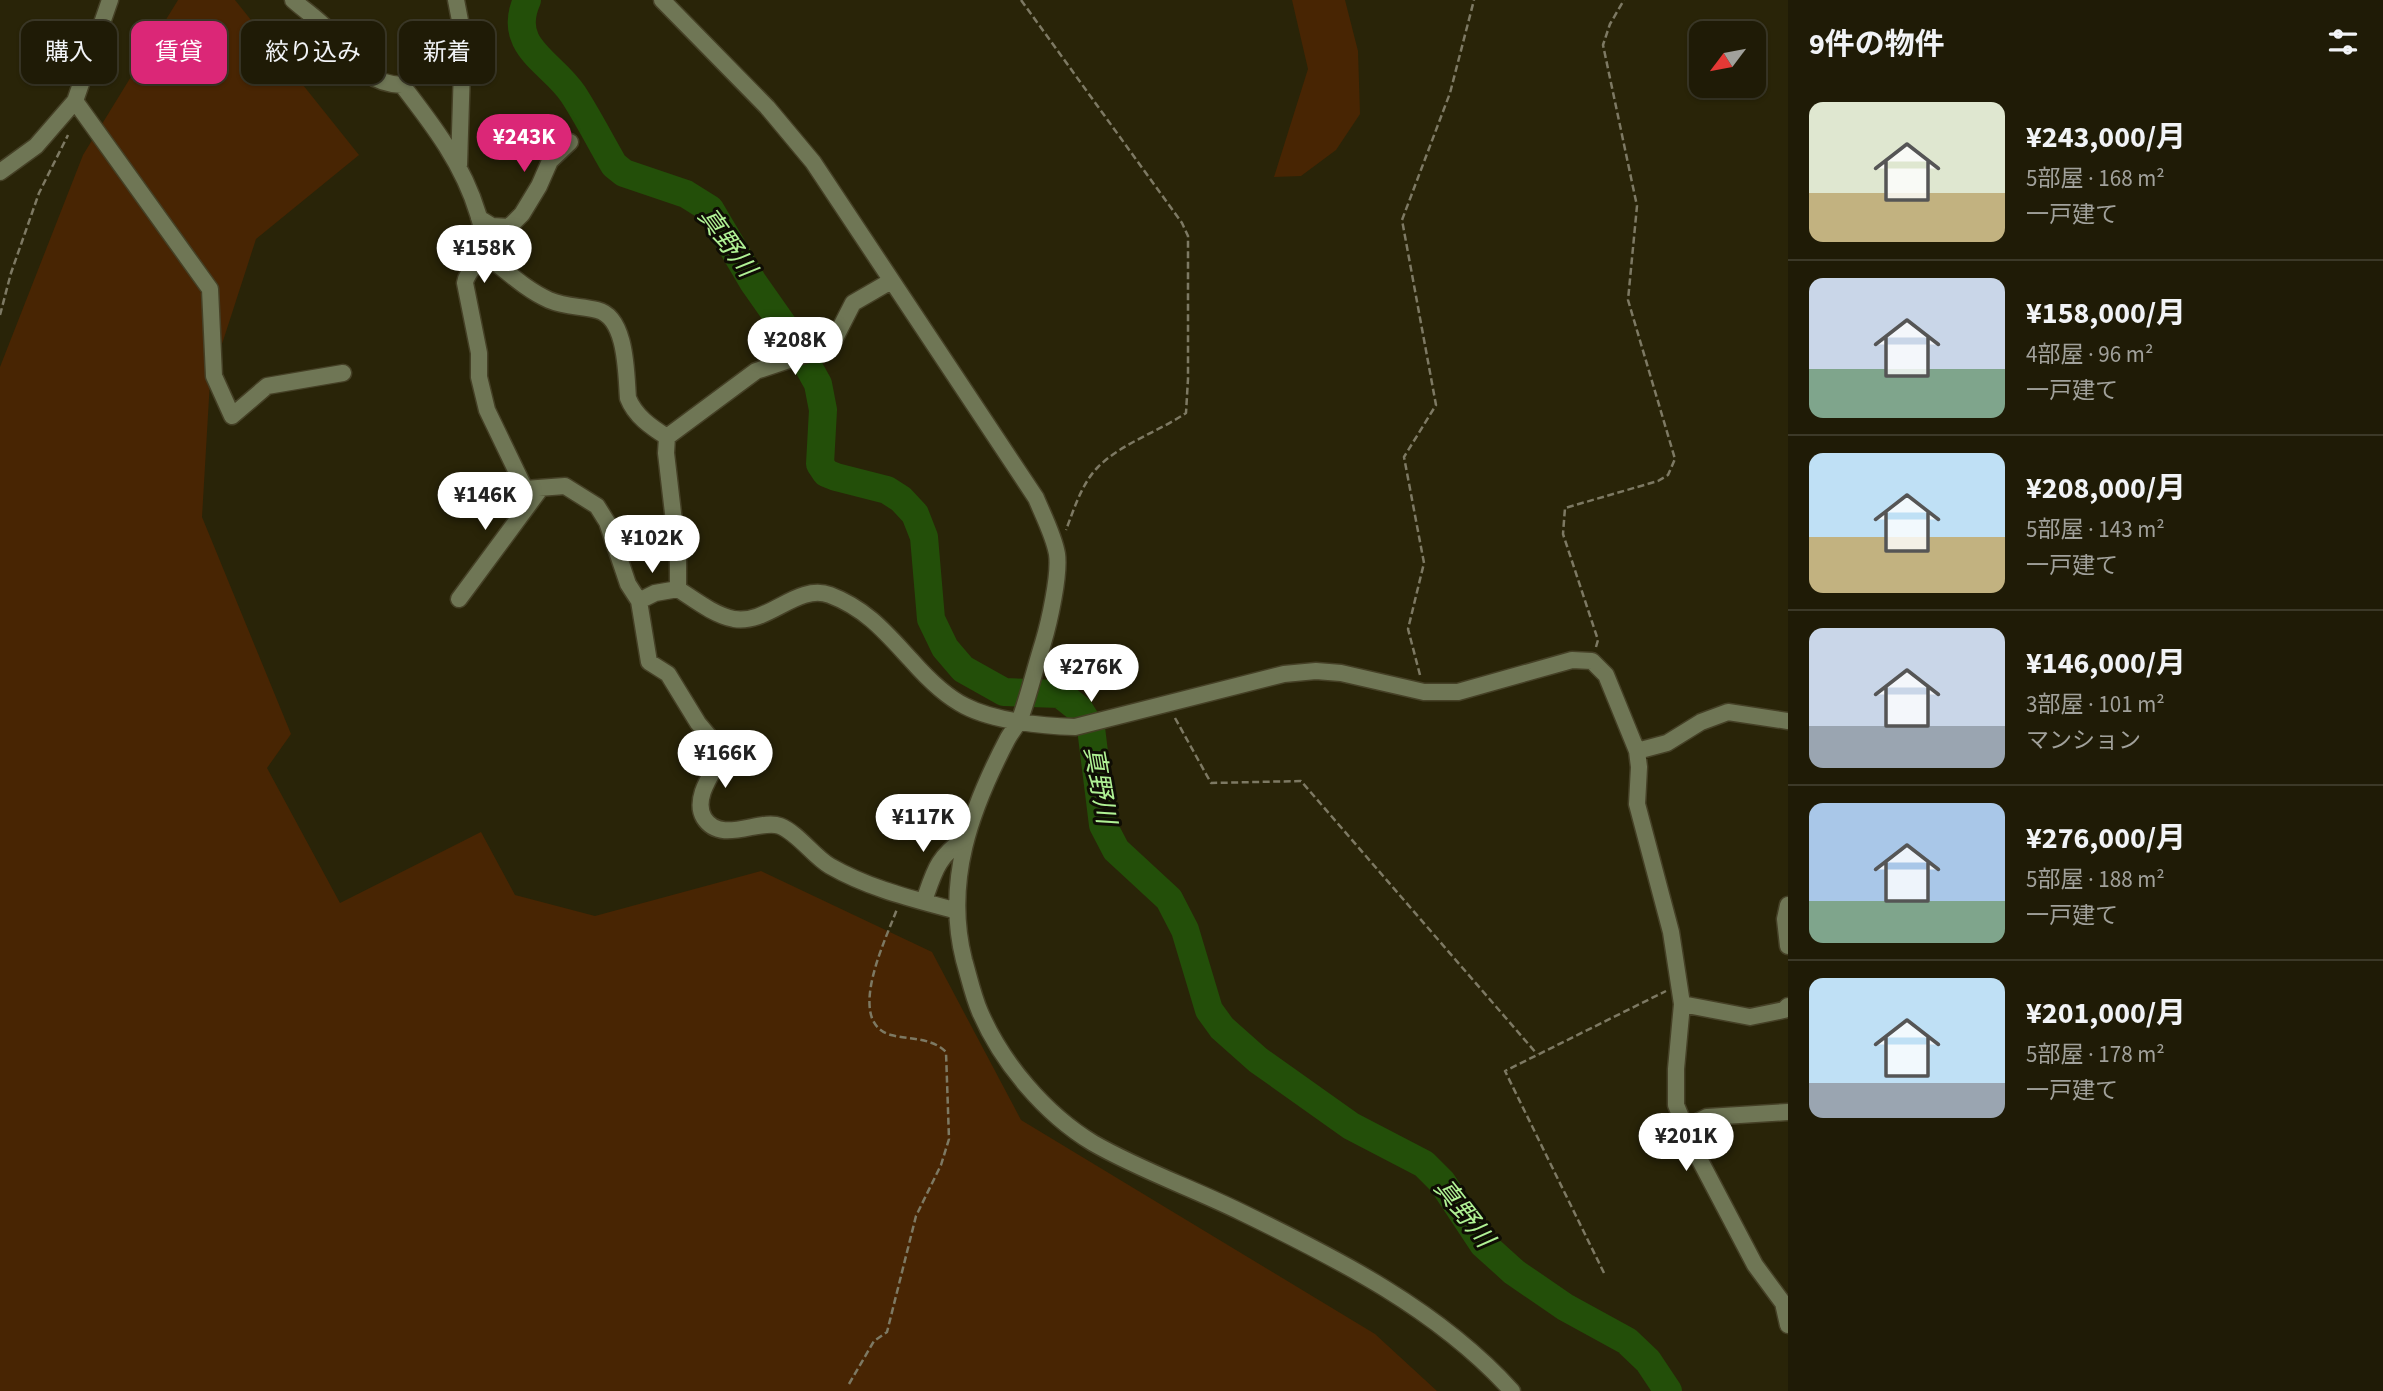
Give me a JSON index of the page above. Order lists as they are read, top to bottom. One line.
{"water":["真野川"],"north":"bottom left","page":{"heading":"9件の物件","chip":["購入","賃貸","絞り込み","新着"],"list":[{"name":"¥243,000/月","note":"5部屋 · 168 m² · 一戸建て"},{"name":"¥158,000/月","note":"4部屋 · 96 m² · 一戸建て"},{"name":"¥208,000/月","note":"5部屋 · 143 m² · 一戸建て"},{"name":"¥146,000/月","note":"3部屋 · 101 m² · マンション"},{"name":"¥276,000/月","note":"5部屋 · 188 m² · 一戸建て"},{"name":"¥201,000/月","note":"5部屋 · 178 m² · 一戸建て"}],"price":["¥243K","¥158K","¥208K","¥146K","¥102K","¥276K","¥166K","¥117K","¥201K"]}}
